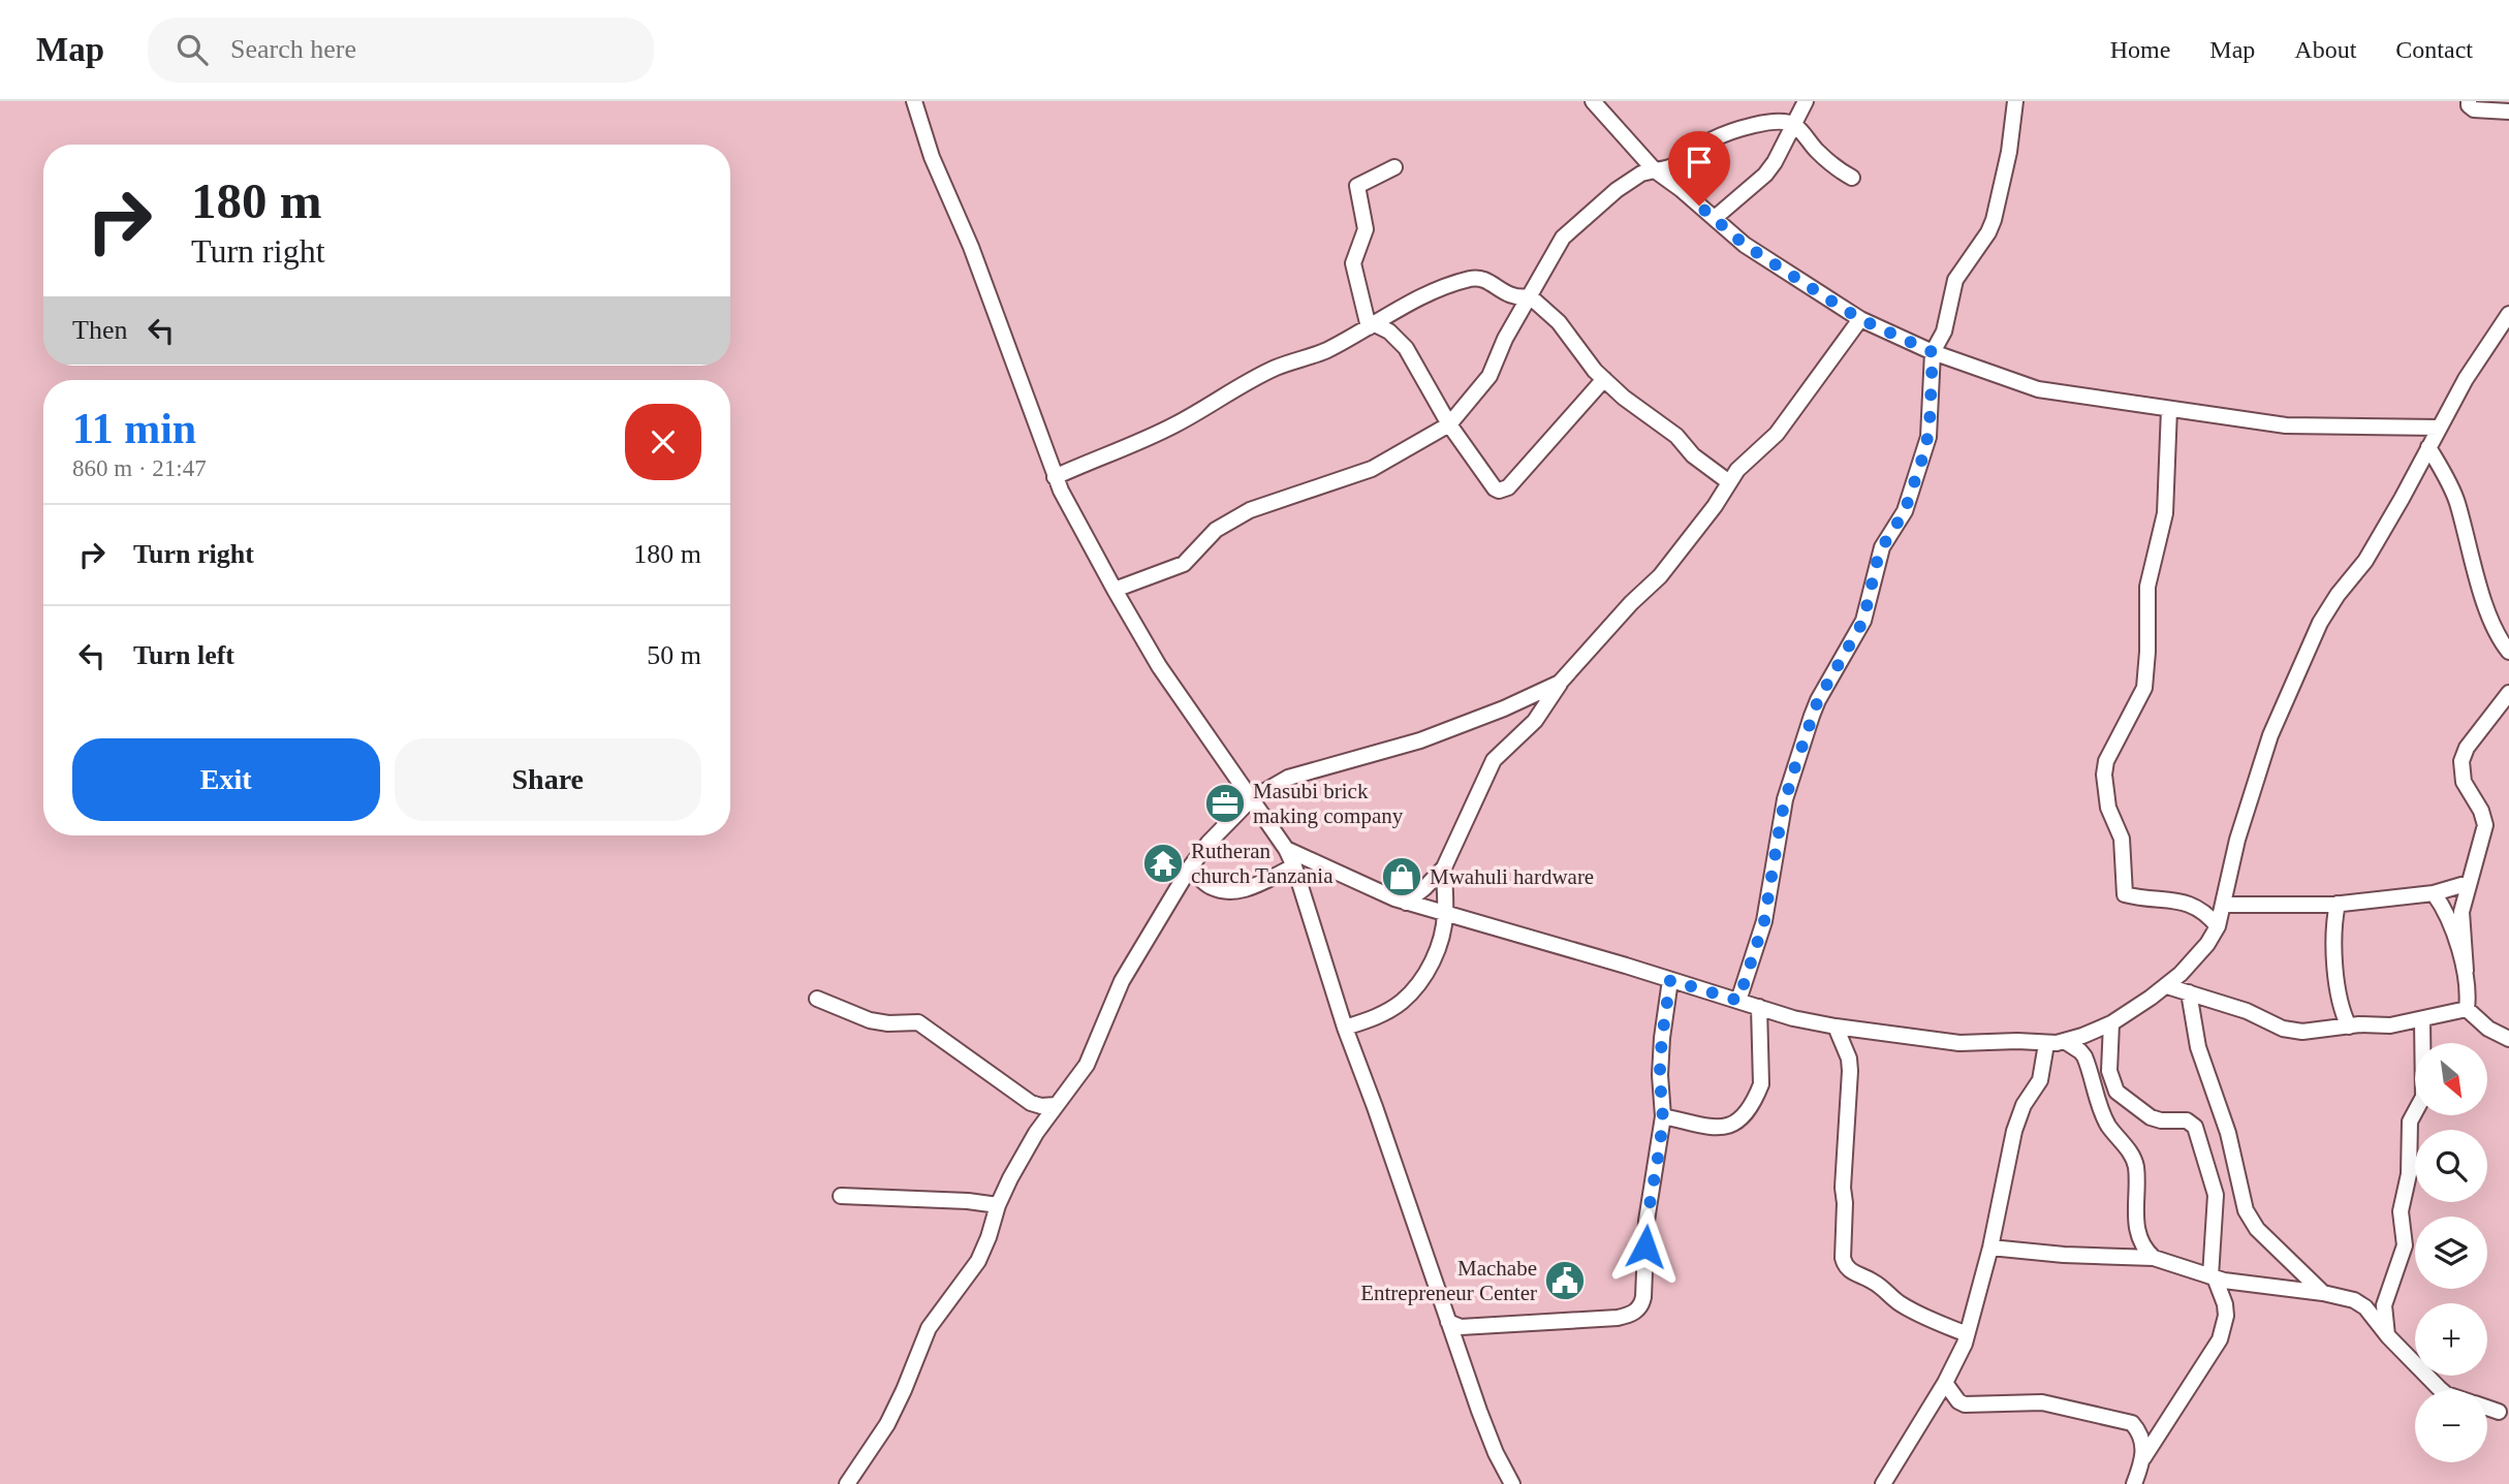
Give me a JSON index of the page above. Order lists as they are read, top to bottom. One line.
{"places":{"office":["Masubi brick making company"],"temple":["Rutheran church Tanzania"],"shop":["Mwahuli hardware"],"public building":["Machabe Entrepreneur Center"]},"north":"bottom right","page":{"header":"Map","search":"Search here","nav":["Home","Map","About","Contact"],"turn":["180 m","Turn right"],"then":"Then","heading":["11 min","860 m · 21:47"],"list":[{"name":"Turn right","value":"180 m"},{"name":"Turn left","value":"50 m"}],"buttons":["Exit","Share"],"map_buttons":["+","−"]}}
